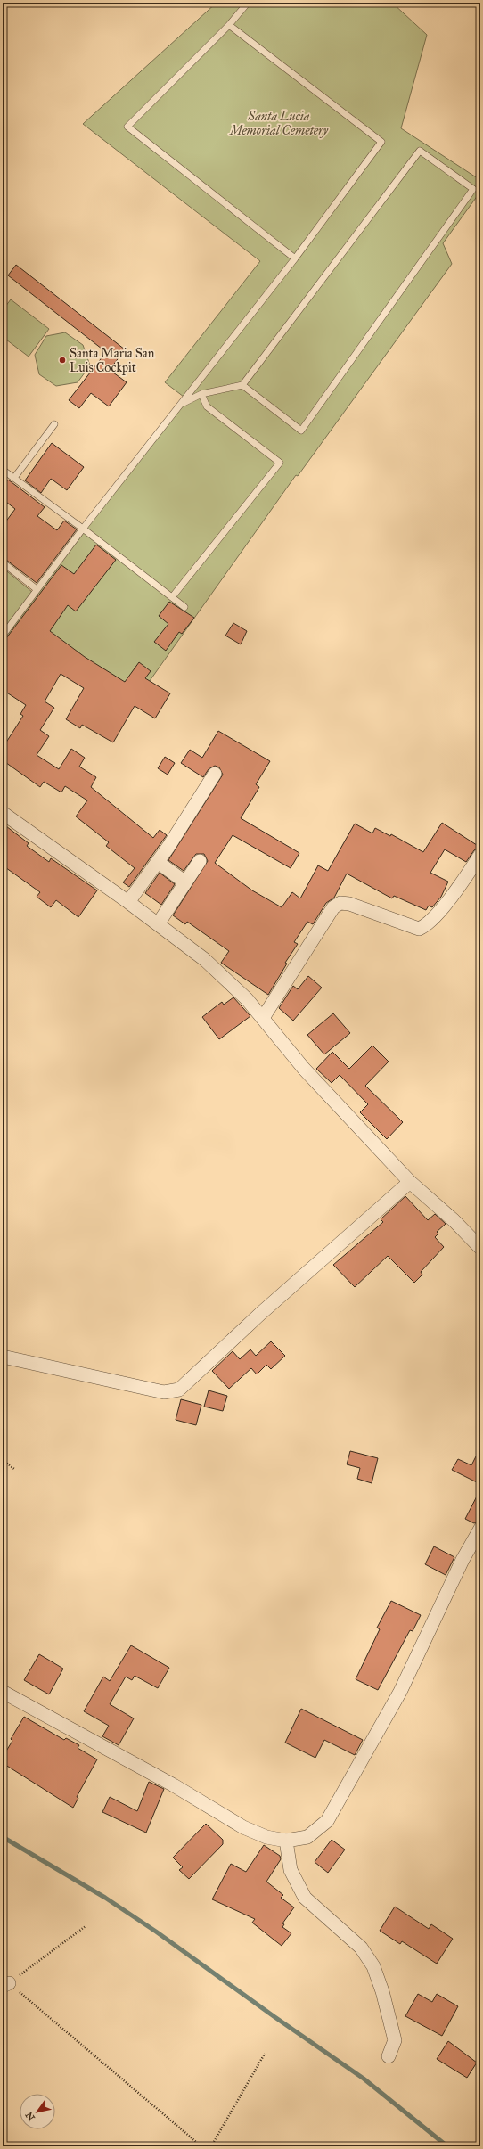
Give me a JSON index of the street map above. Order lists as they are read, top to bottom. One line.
{"parks":["Santa Lucia Memorial Cemetery"],"places":["Santa Maria San Luis Cockpit"],"north":"bottom left"}
